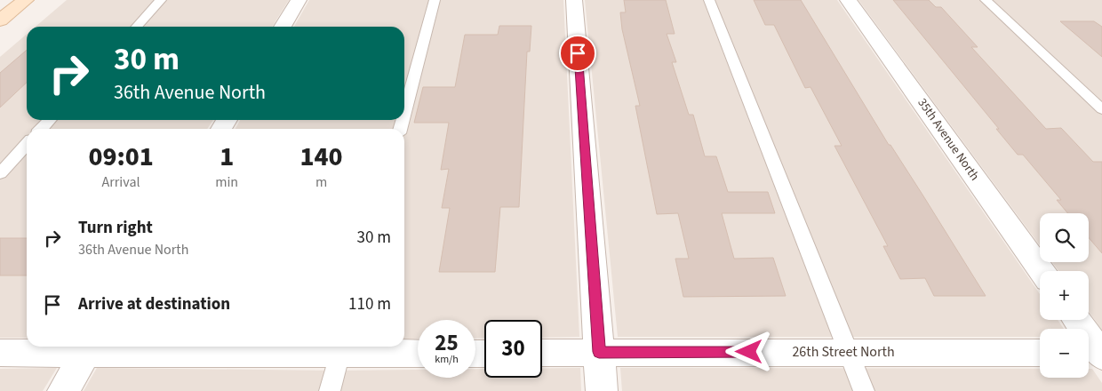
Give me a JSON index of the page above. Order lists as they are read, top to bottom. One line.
{"streets":{"street":["35th Avenue North","26th Street North"]},"page":{"turn":["30 m","36th Avenue North"],"eta":["09:01","Arrival","1","min","140","m"],"list":[{"name":"Turn right","note":"36th Avenue North","value":"30 m"},{"name":"Arrive at destination","value":"110 m"}],"map_buttons":["+","−"],"speed":"25 km/h","limit":"30"}}
